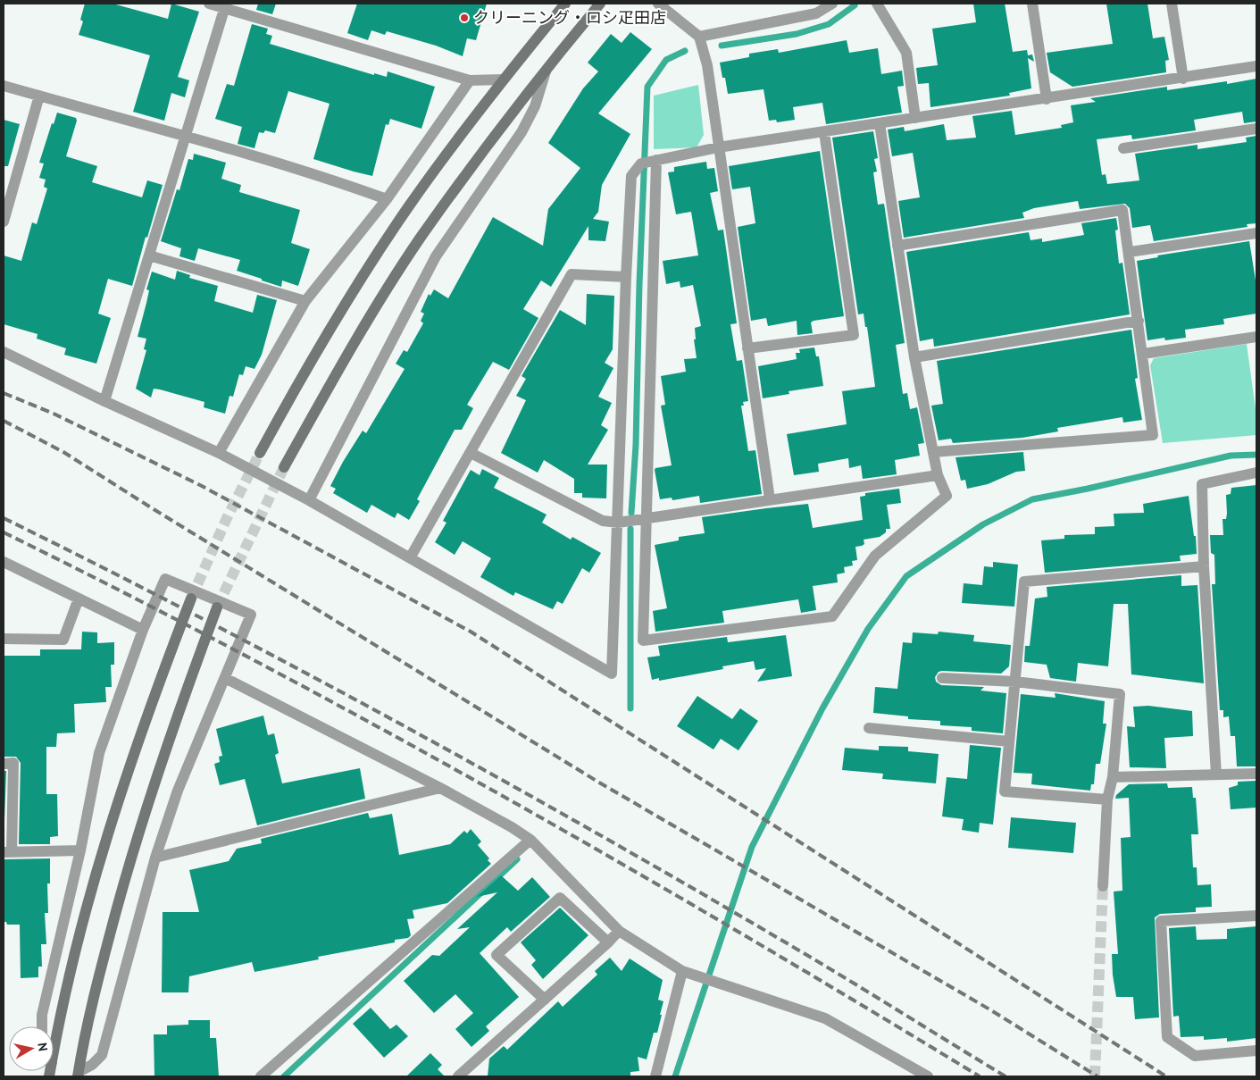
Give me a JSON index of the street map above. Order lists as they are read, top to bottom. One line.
{"places":["クリーニング・ロシ疋田店"],"north":"right"}
